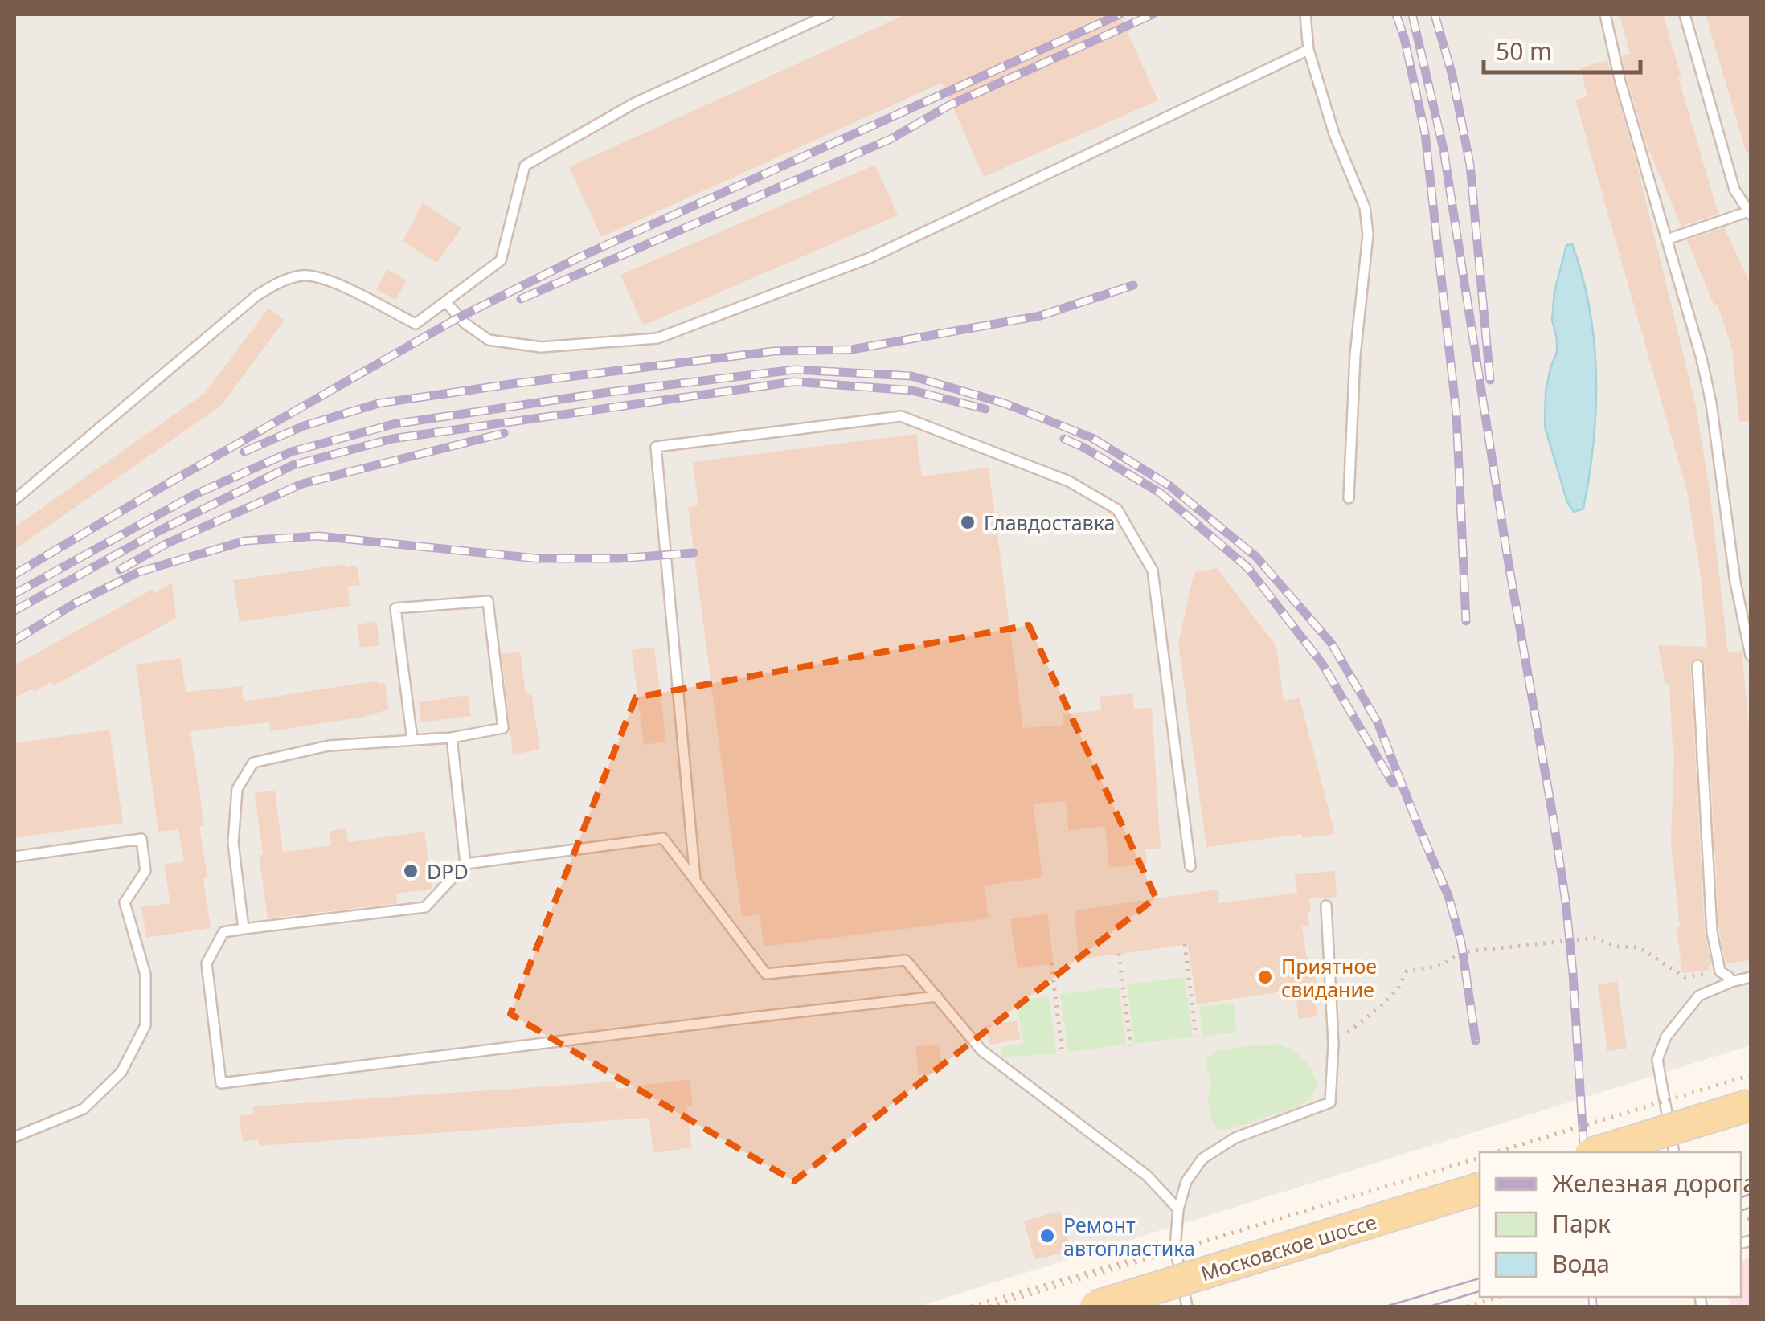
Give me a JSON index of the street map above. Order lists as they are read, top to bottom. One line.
{"streets":{"main road":["Московское шоссе"]},"places":["Главдоставка","DPD","Приятное свидание","Ремонт автопластика"],"legend":["Железная дорога","Парк","Вода"],"scale_bar":"50 m"}
